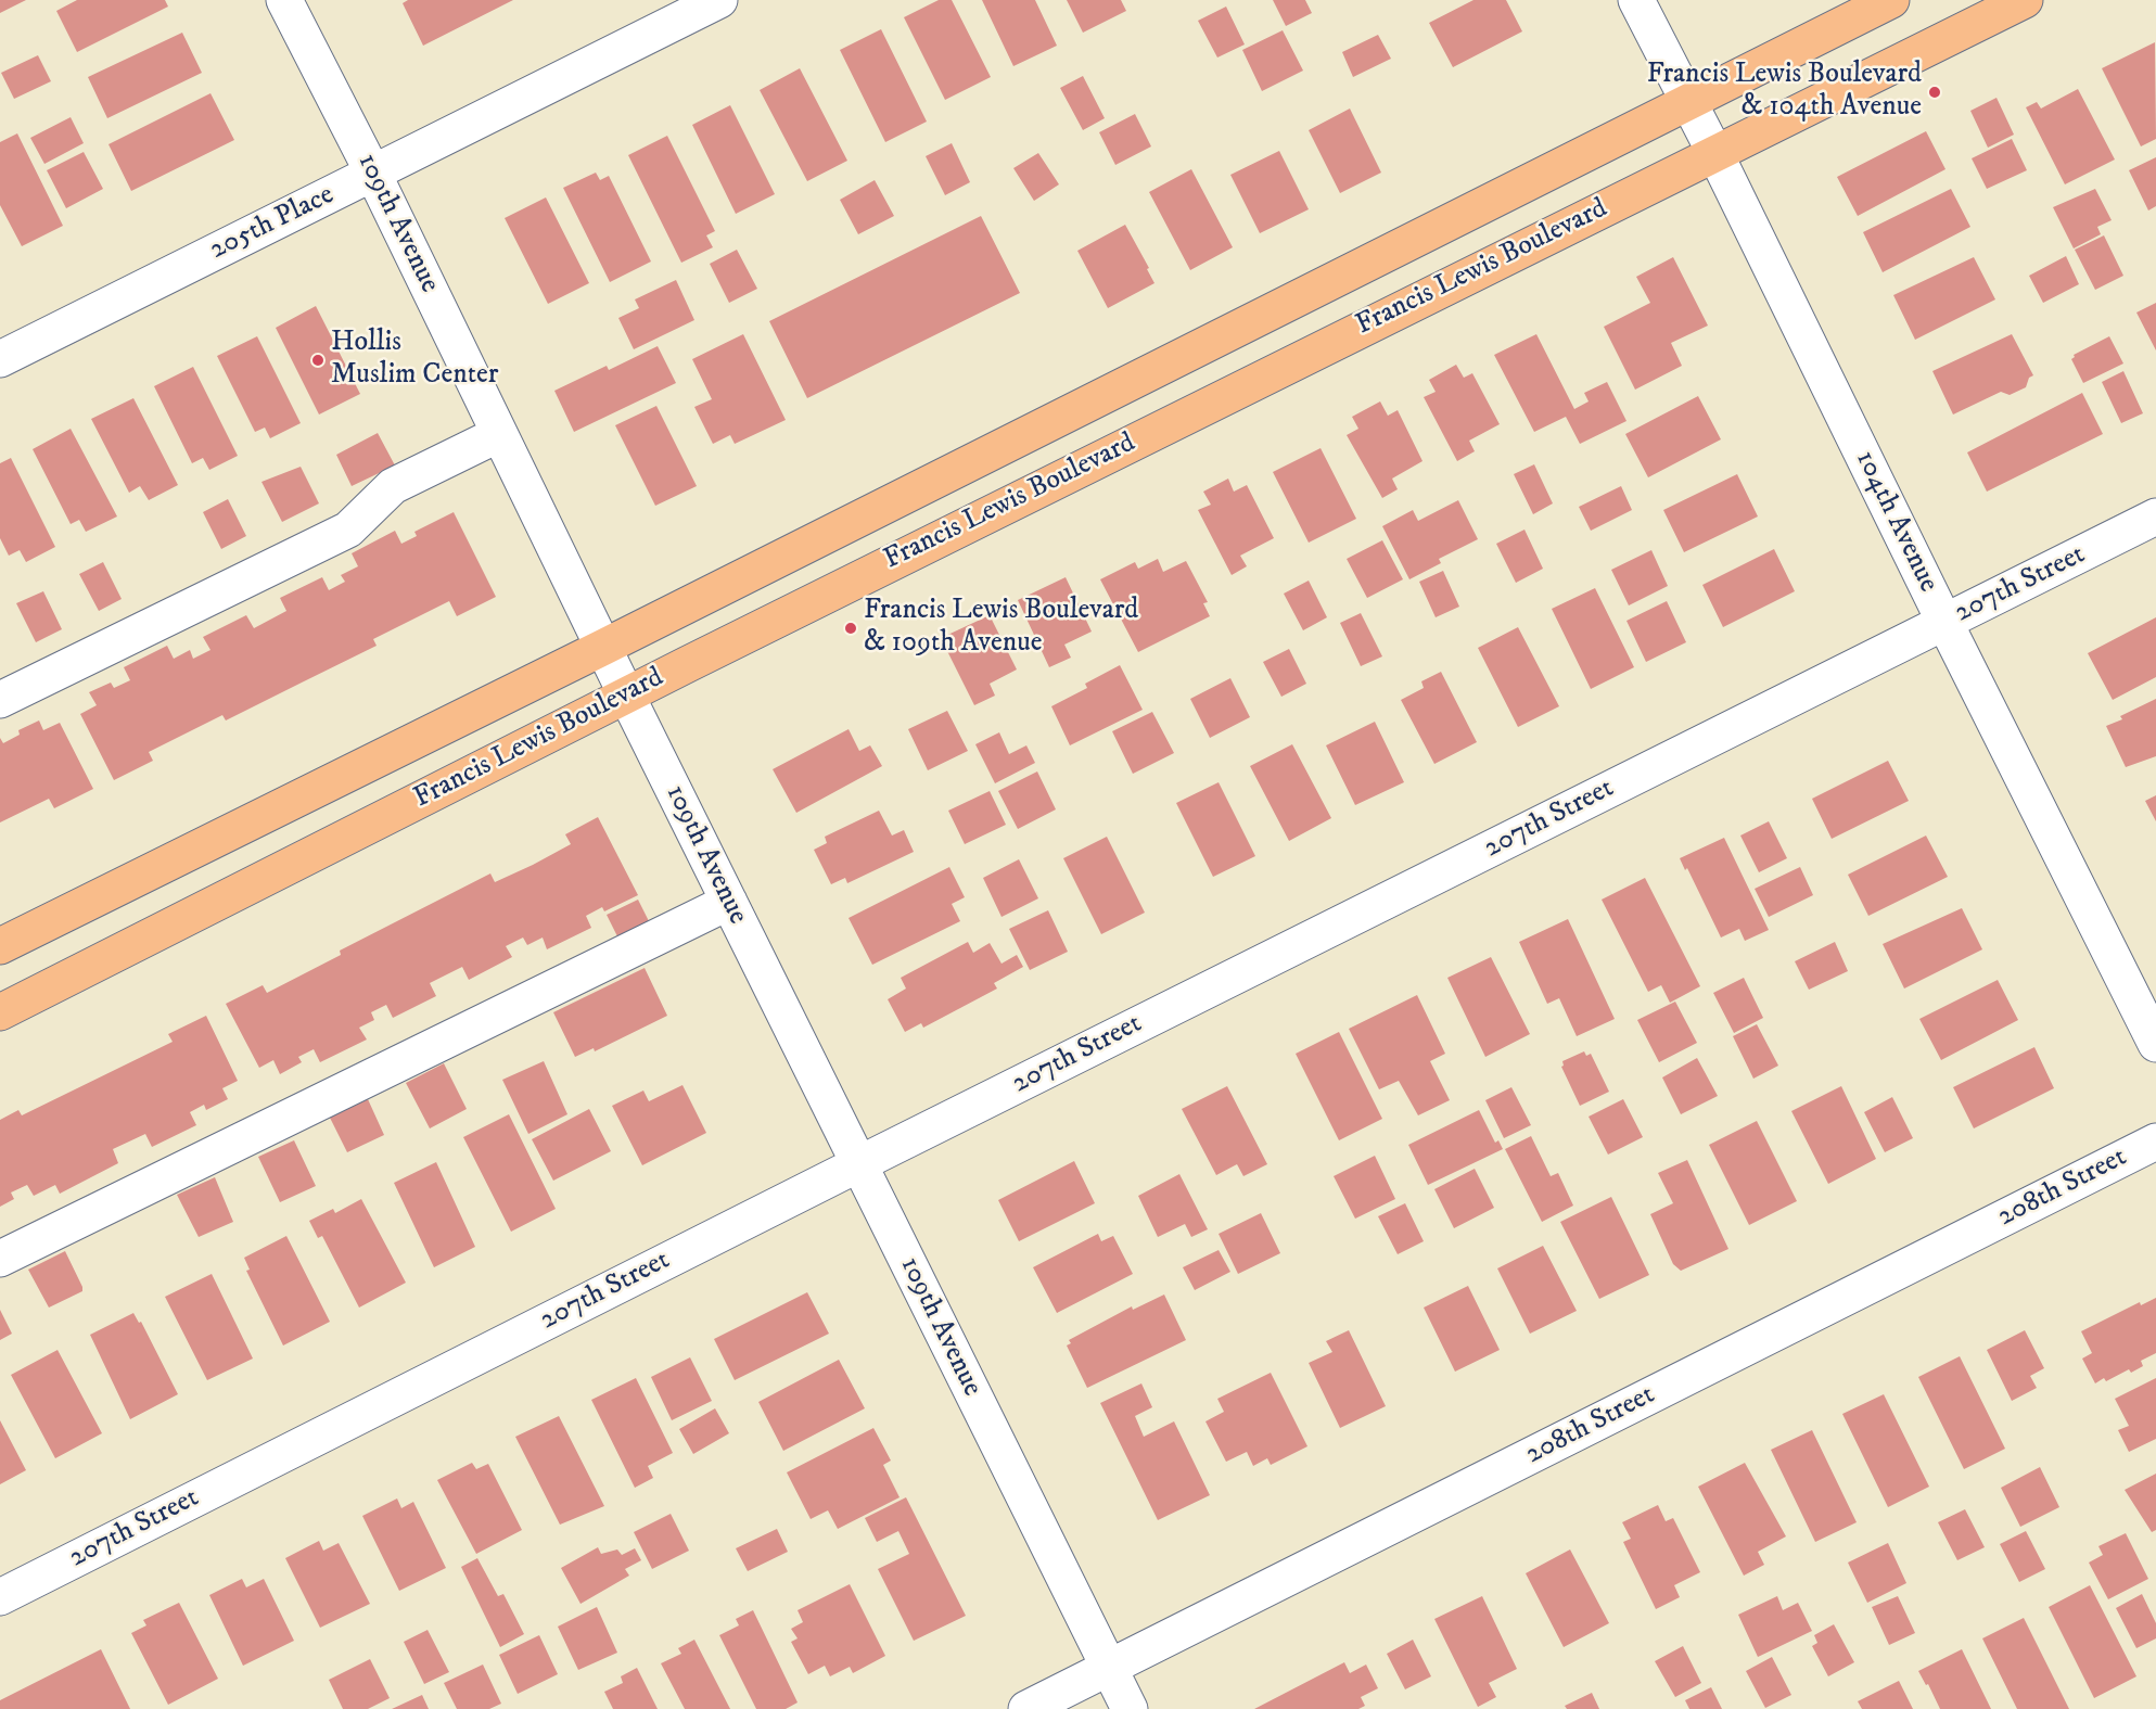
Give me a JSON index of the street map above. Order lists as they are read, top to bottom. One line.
{"streets":{"main road":["Francis Lewis Boulevard"],"street":["205th Place","109th Avenue","104th Avenue","207th Street","208th Street"]},"crossings":[["205th Place","109th Avenue"],["109th Avenue","Francis Lewis Boulevard"],["109th Avenue","207th Street"],["109th Avenue","208th Street"],["Francis Lewis Boulevard","104th Avenue"],["104th Avenue","207th Street"]],"places":["Francis Lewis Boulevard & 104th Avenue","Hollis Muslim Center","Francis Lewis Boulevard & 109th Avenue"]}
